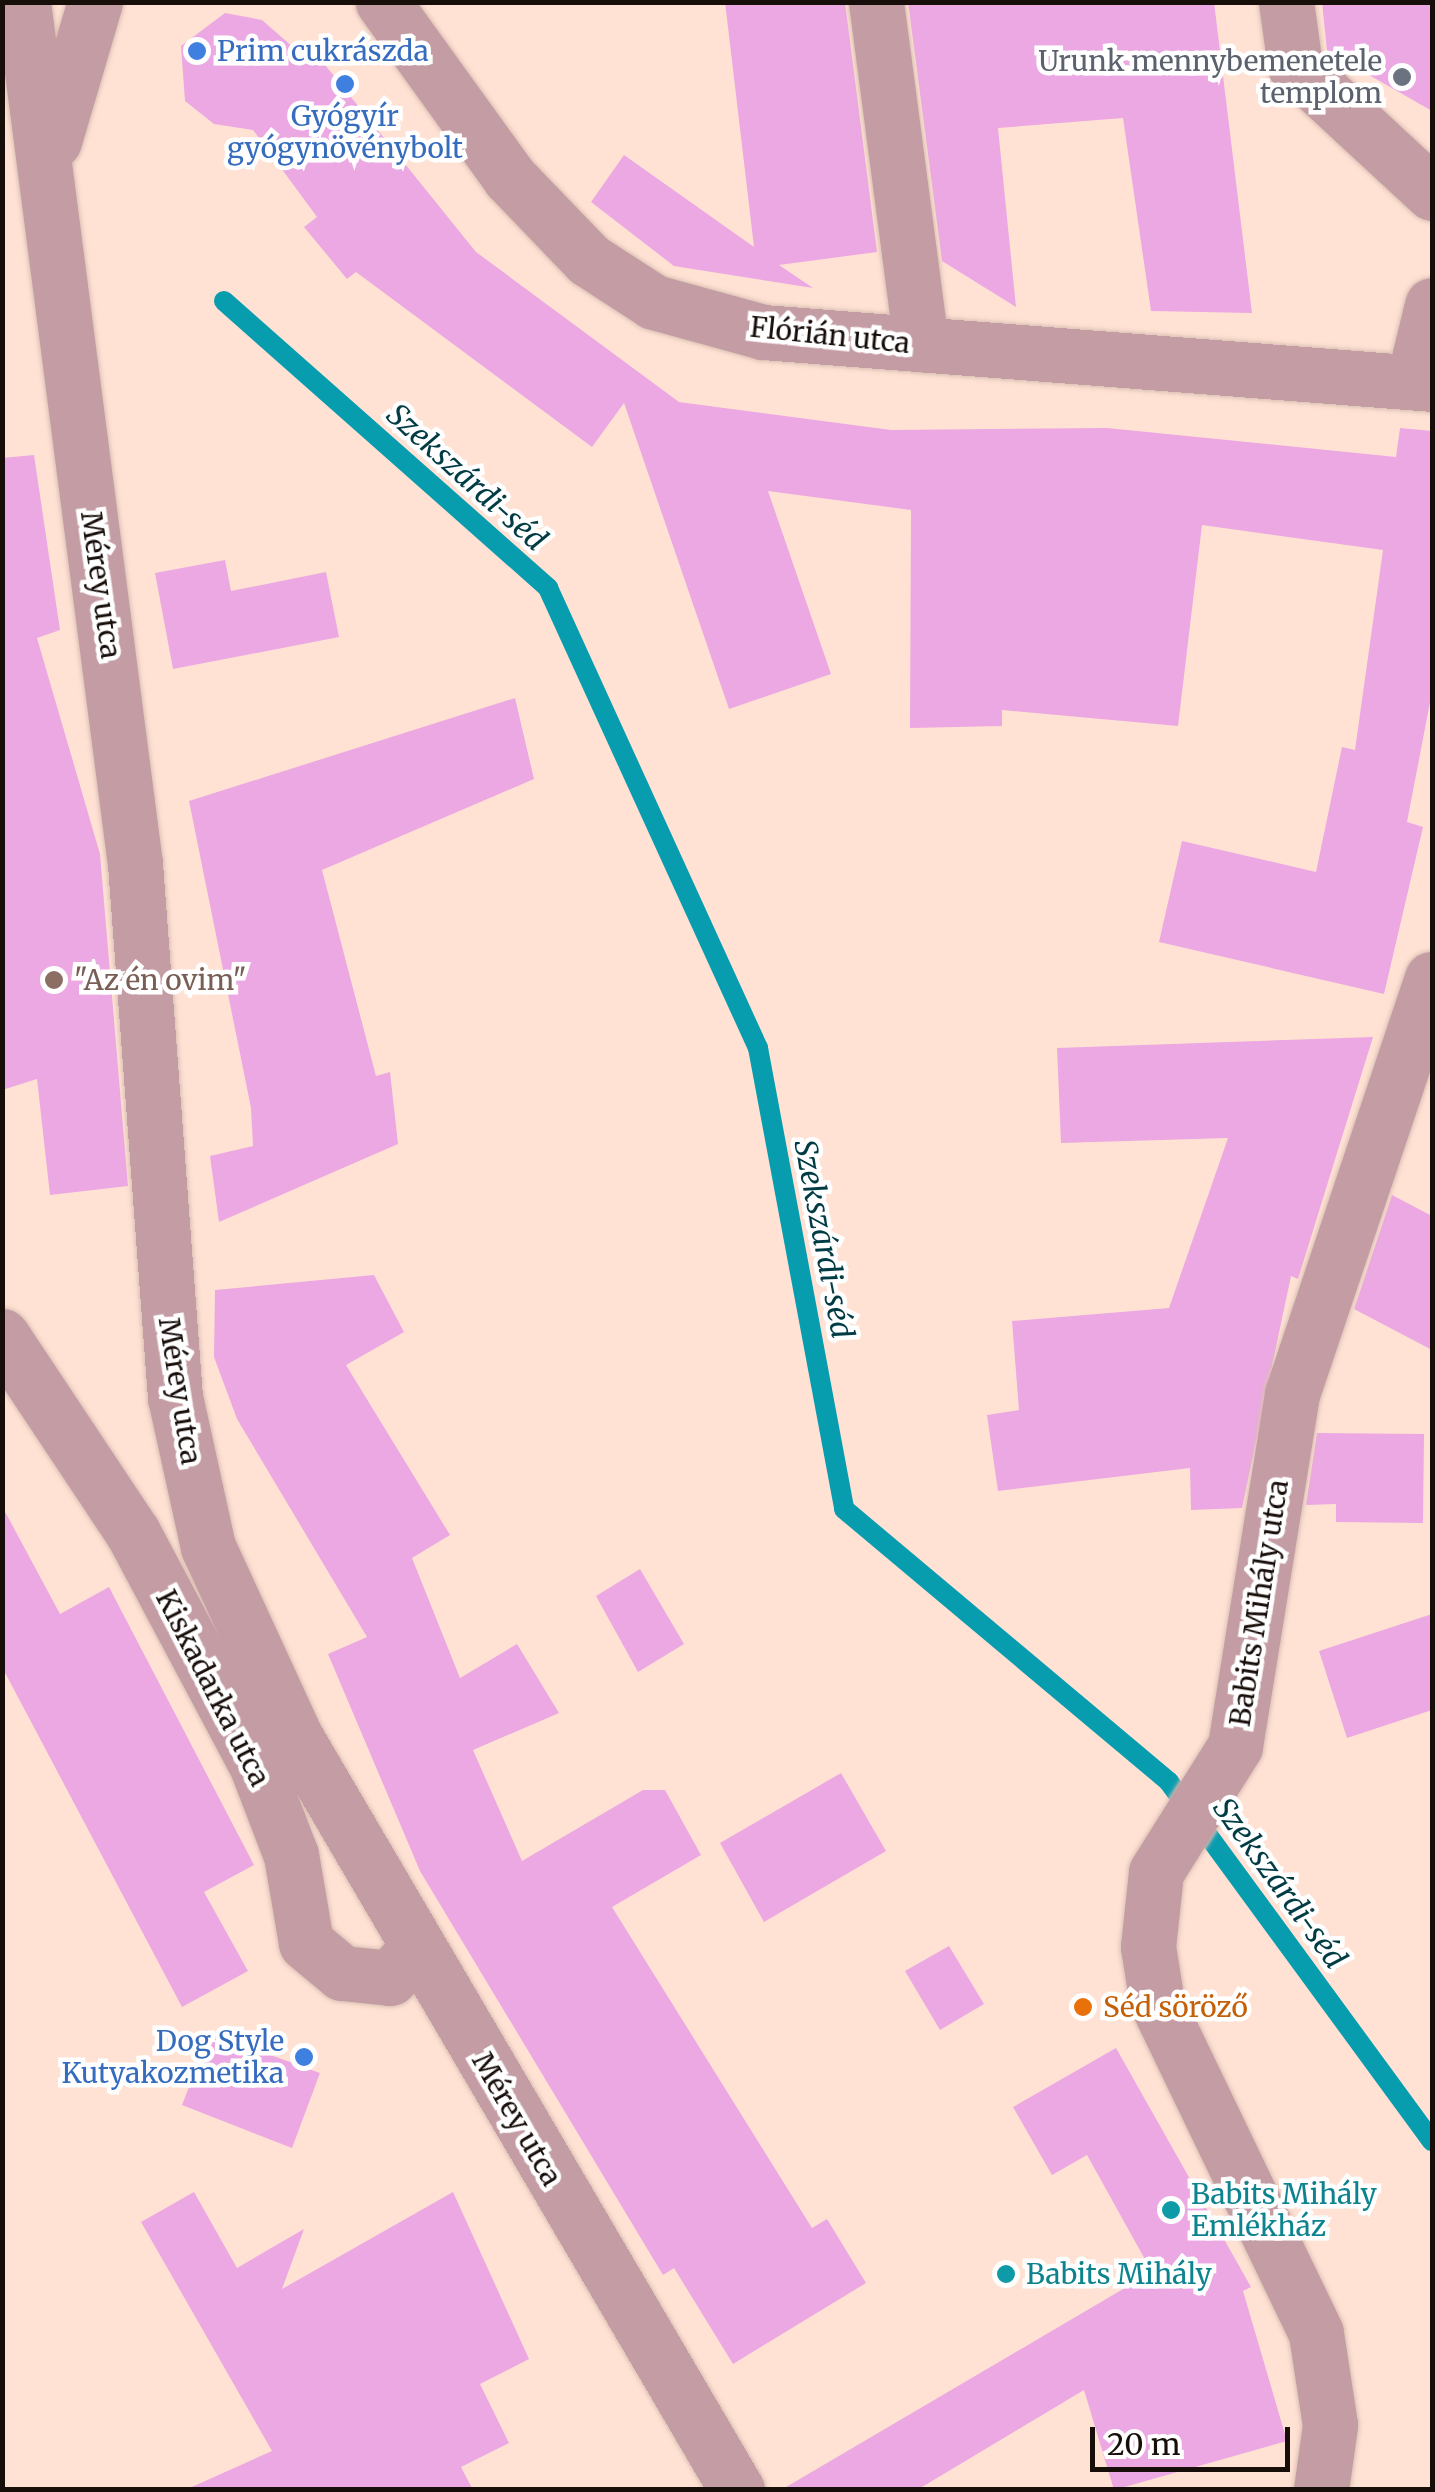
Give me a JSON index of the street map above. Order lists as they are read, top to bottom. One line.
{"streets":{"street":["Flórián utca","Mérey utca","Babits Mihály utca","Kiskadarka utca"]},"crossings":[["Mérey utca","Kiskadarka utca"]],"water":["Szekszárdi-séd"],"places":["Prim cukrászda","Urunk mennybemenetele templom","Gyógyír gyógynövénybolt","\"Az én ovim\"","Séd söröző","Dog Style Kutyakozmetika","Babits Mihály Emlékház","Babits Mihály"],"scale_bar":"20 m"}
